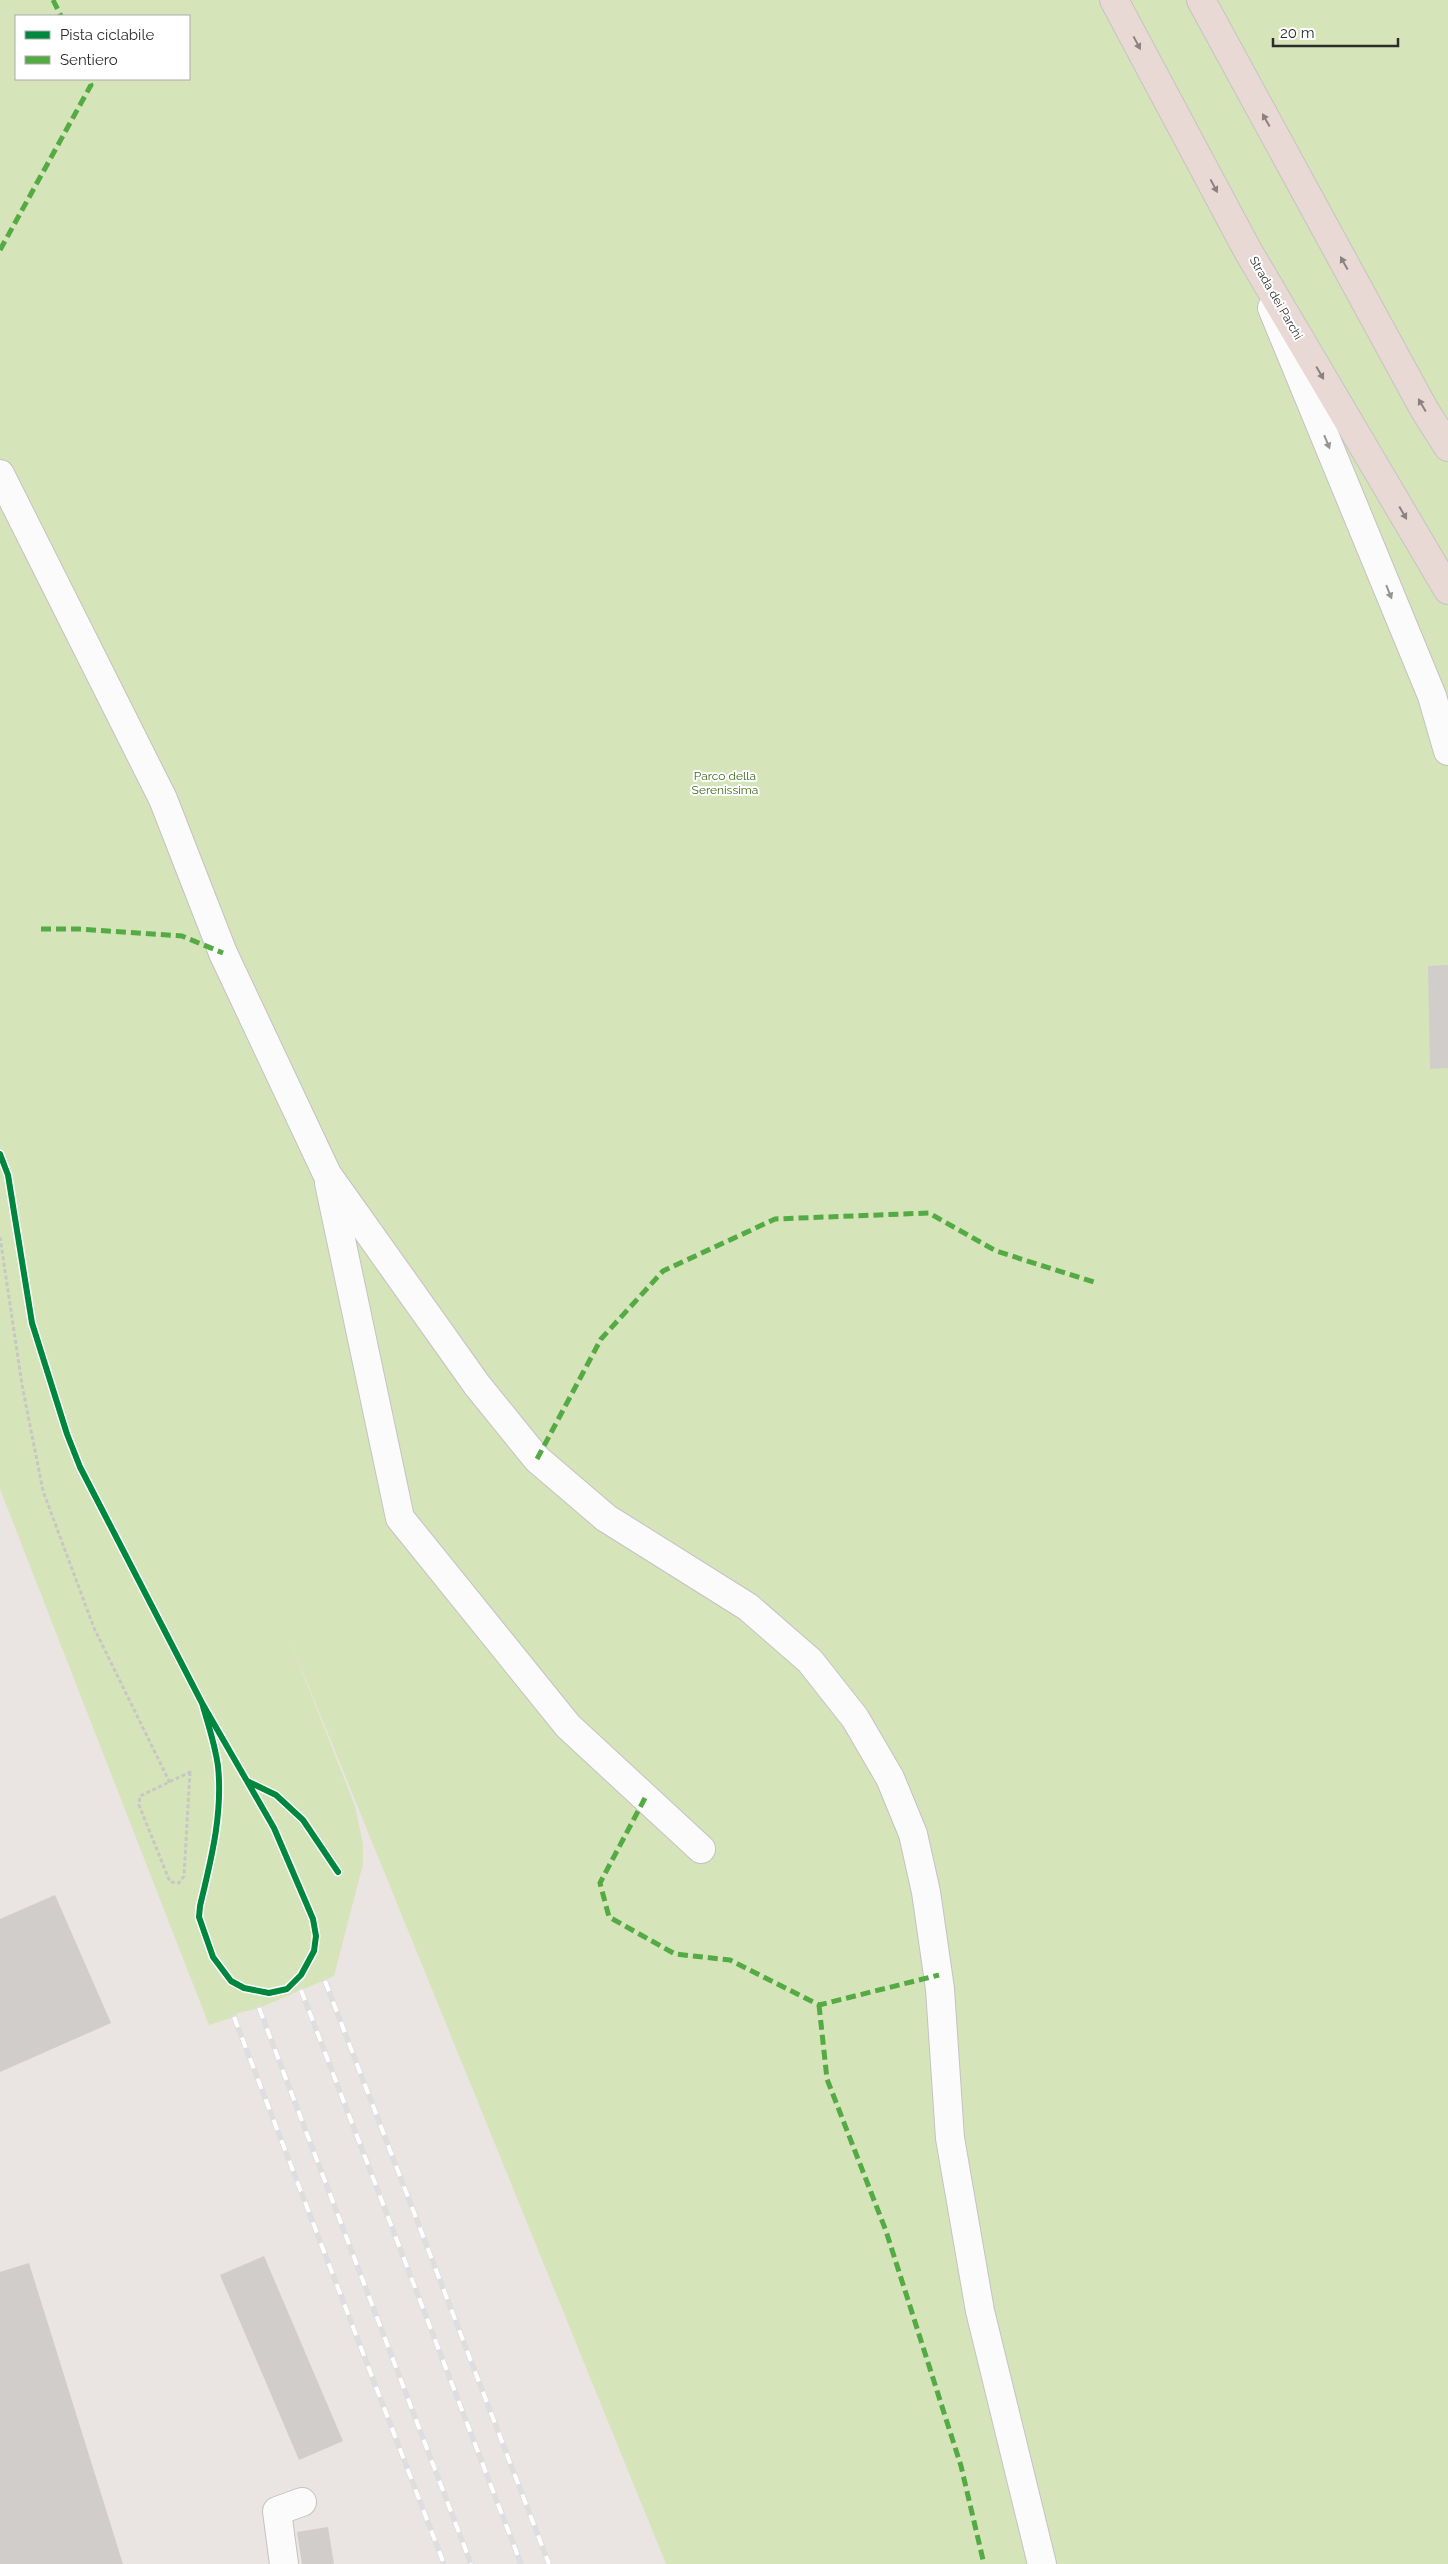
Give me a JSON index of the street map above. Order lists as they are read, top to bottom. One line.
{"streets":{"highway":["Strada dei Parchi"]},"parks":["Parco della Serenissima"],"legend":["Pista ciclabile","Sentiero"],"scale_bar":"20 m"}
